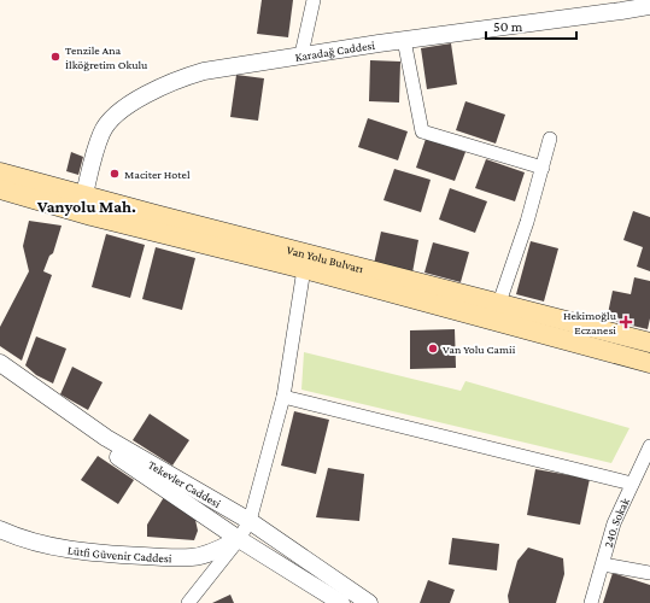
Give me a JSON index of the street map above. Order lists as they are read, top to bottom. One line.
{"streets":{"main road":["Van Yolu Bulvarı"],"street":["Karadağ Caddesi","Tekevler Caddesi","240. Sokak","Lütfi Güvenir Caddesi"]},"crossings":[["Karadağ Caddesi","Van Yolu Bulvarı"]],"districts":["Vanyolu Mah."],"places":{"other":["Tenzile Ana İlköğretim Okulu","Maciter Hotel","Van Yolu Camii"],"health":["Hekimoğlu Eczanesi"]},"scale_bar":"50 m"}
